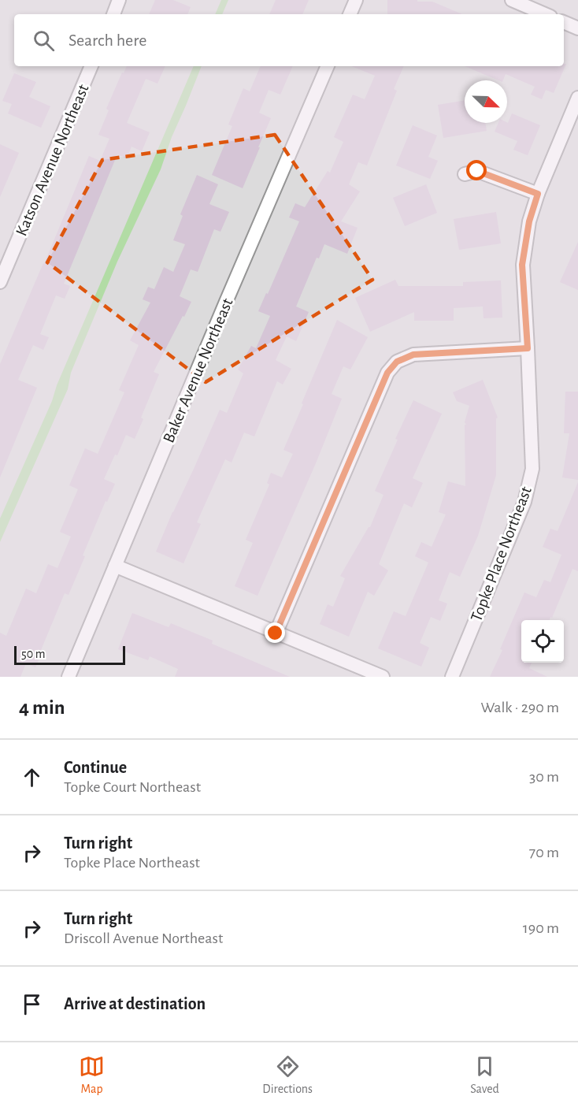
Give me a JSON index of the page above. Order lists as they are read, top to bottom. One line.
{"streets":{"street":["Katson Avenue Northeast","Baker Avenue Northeast","Topke Place Northeast"]},"scale_bar":"50 m","north":"bottom right","page":{"search":"Search here","scale":"50 m","heading":["4 min","Walk · 290 m"],"list":[["Continue","Topke Court Northeast","30 m"],["Turn right","Topke Place Northeast","70 m"],["Turn right","Driscoll Avenue Northeast","190 m"],"Arrive at destination"],"nav":["Map","Directions","Saved"]}}
